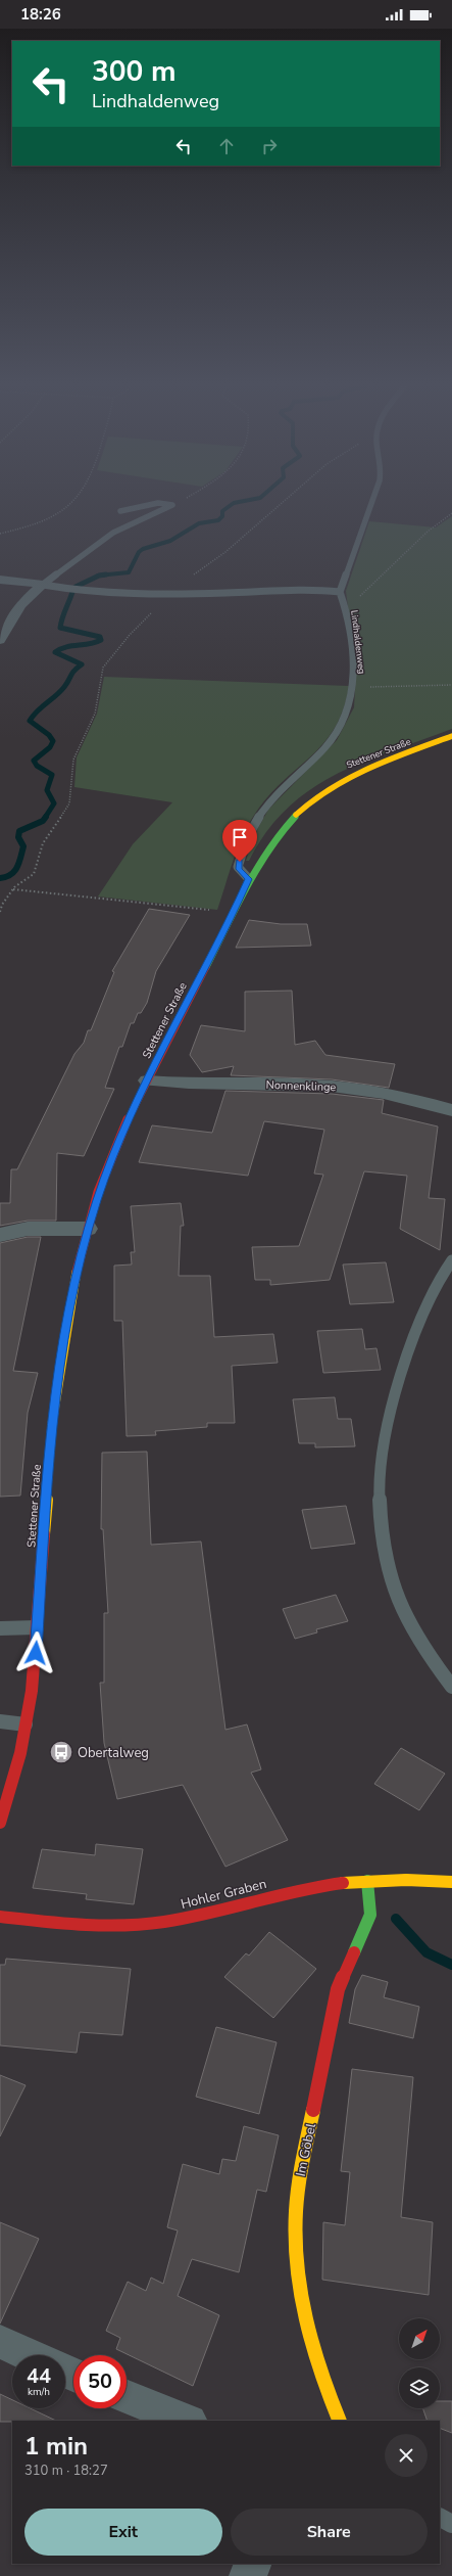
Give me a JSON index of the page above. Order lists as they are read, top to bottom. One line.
{"streets":{"main road":["Stettener Straße","Hohler Graben","Im Göbel"],"street":["Nonnenklinge"],"lane":["Lindhaldenweg"]},"crossings":[["Lindhaldenweg","Stettener Straße"],["Stettener Straße","Nonnenklinge"],["Hohler Graben","Im Göbel"]],"places":{"bus stop":["Obertalweg"]},"north":"top right","page":{"status":"18:26","turn":["300 m","Lindhaldenweg"],"speed":"44 km/h","limit":"50","heading":["1 min","310 m · 18:27"],"buttons":["Exit","Share"]}}
